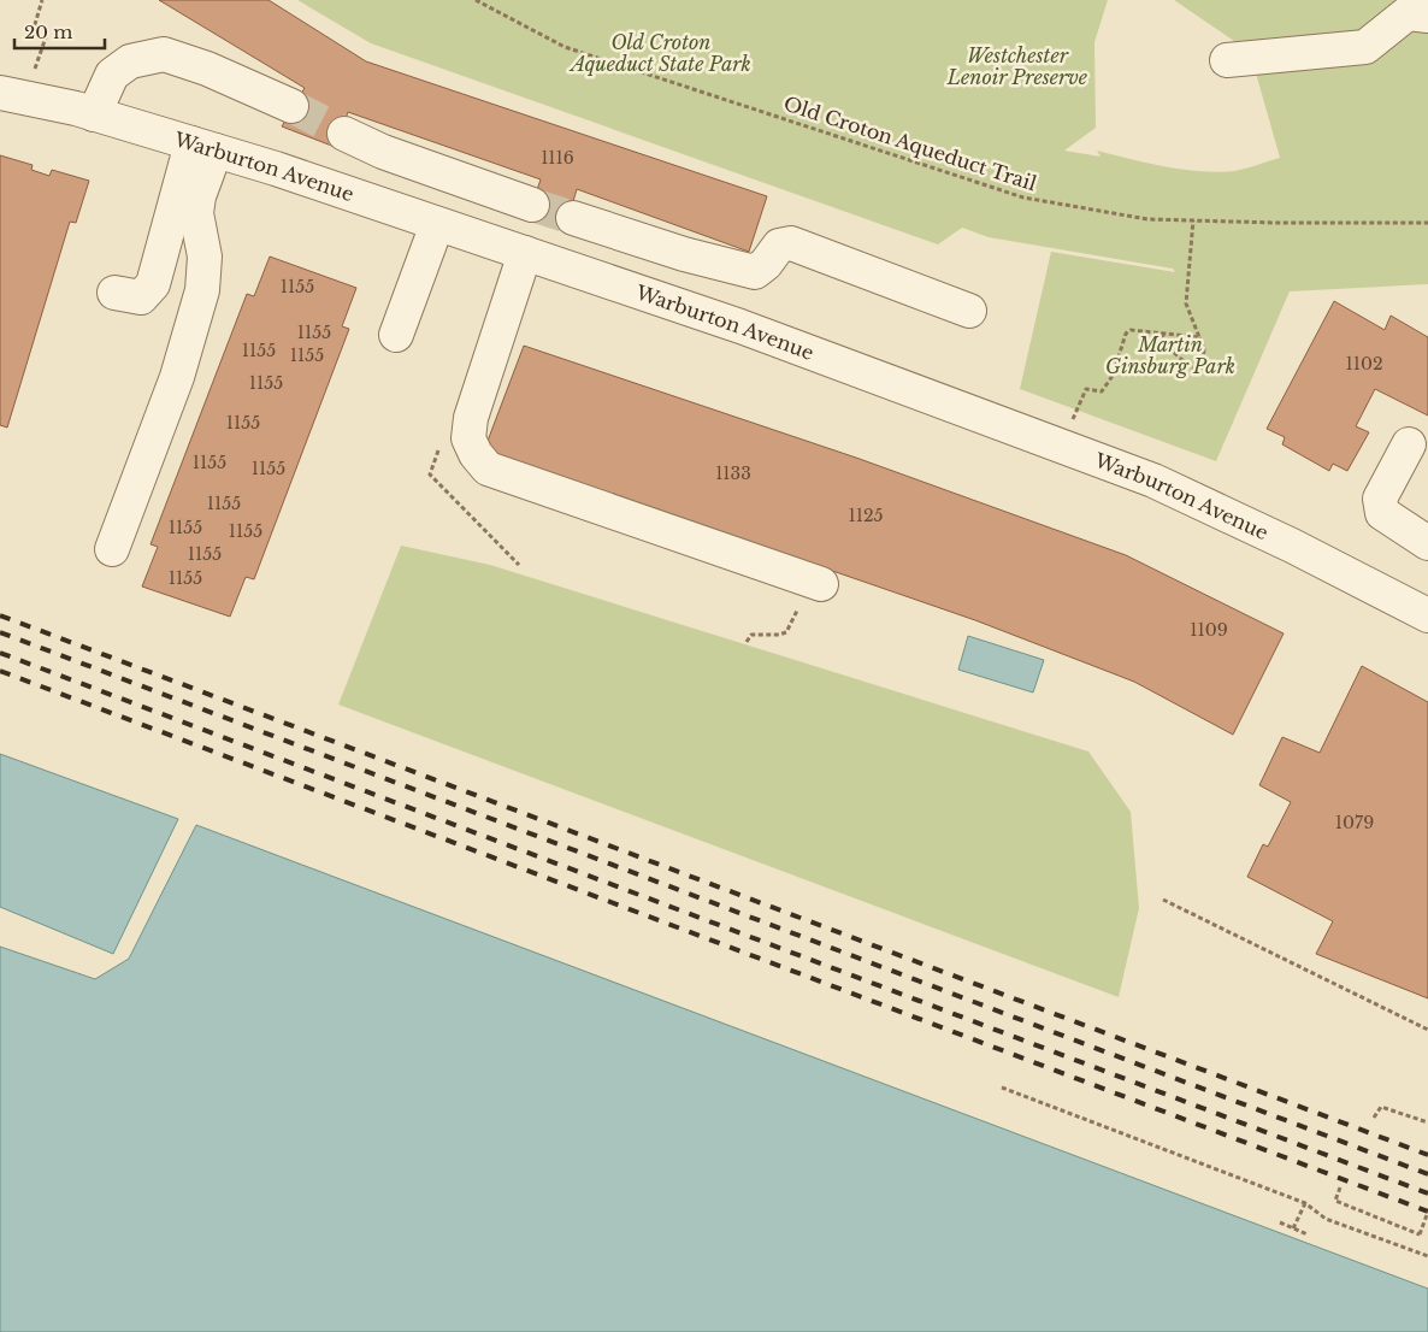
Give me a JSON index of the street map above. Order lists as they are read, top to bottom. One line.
{"streets":{"street":["Warburton Avenue"],"path":["Old Croton Aqueduct Trail"]},"parks":["Old Croton Aqueduct State Park","Westchester Lenoir Preserve","Martin Ginsburg Park"],"house_numbers":["1116","1155","1155","1155","1155","1102","1155","1155","1155","1155","1133","1155","1125","1155","1155","1155","1155","1109","1079"],"scale_bar":"20 m"}
